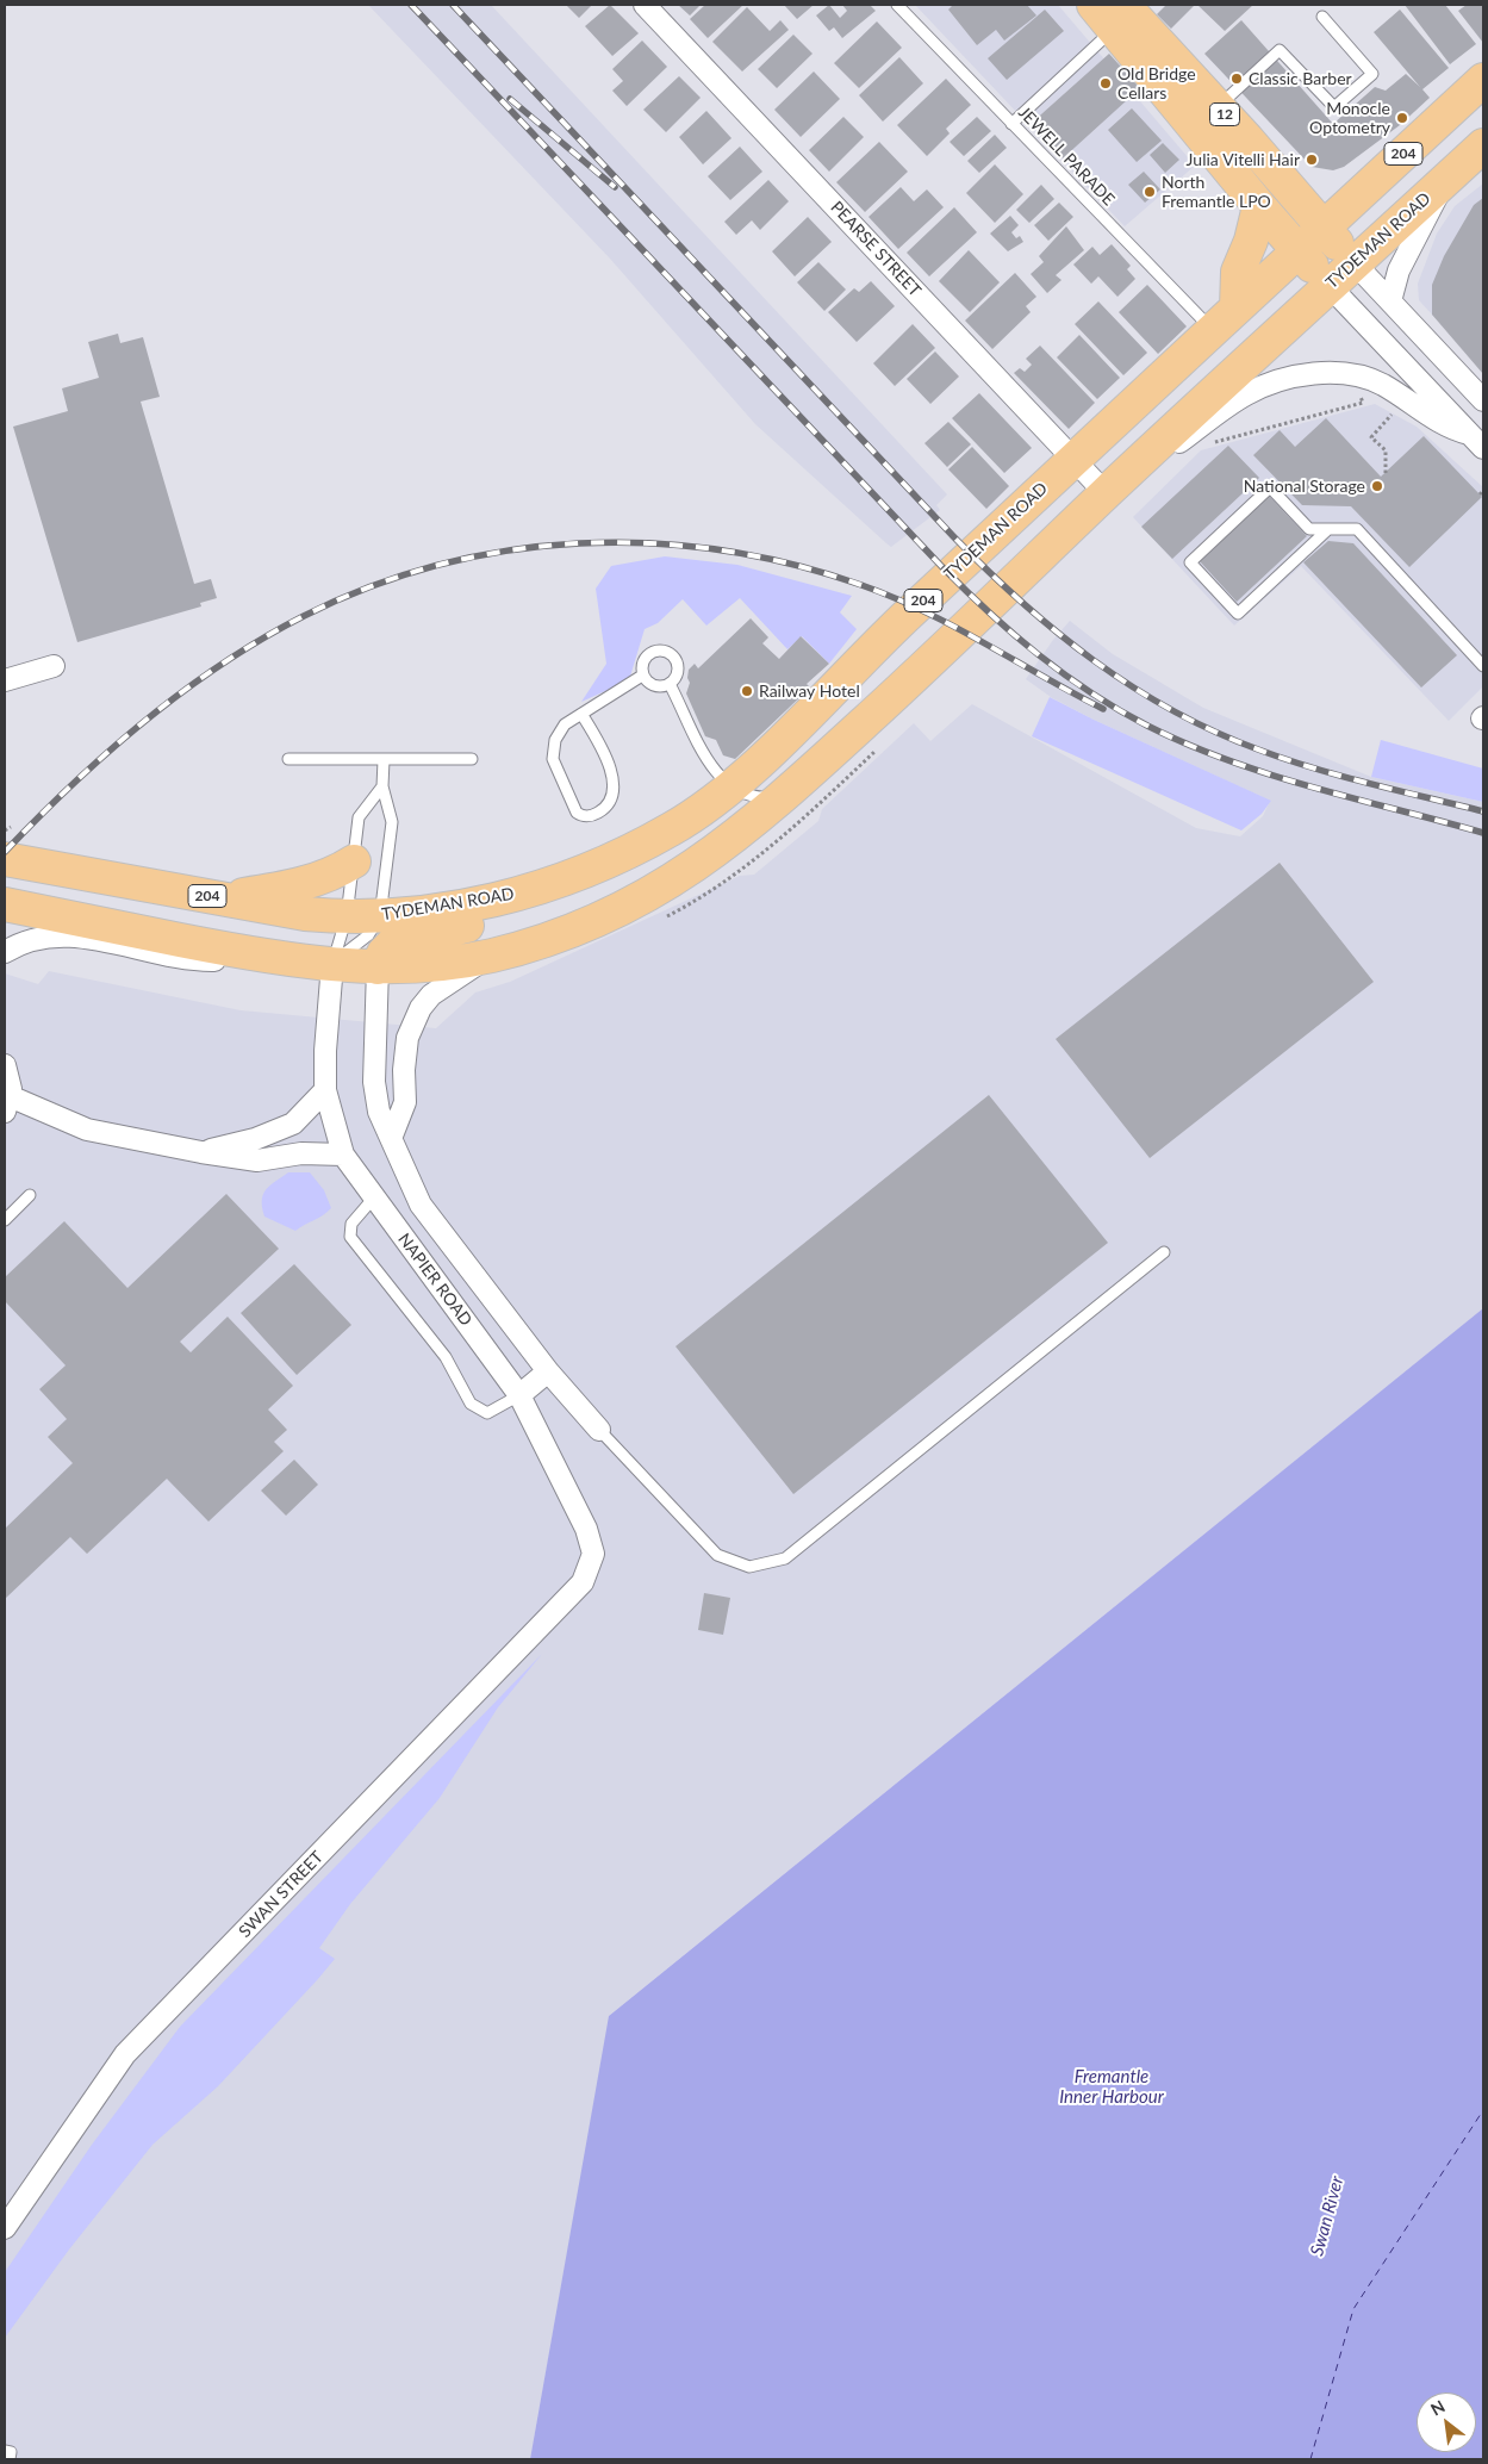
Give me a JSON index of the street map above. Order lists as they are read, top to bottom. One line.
{"streets":{"main road":["12","204","TYDEMAN ROAD"],"street":["PEARSE STREET","NAPIER ROAD","SWAN STREET"],"lane":["JEWELL PARADE"]},"crossings":[["12","TYDEMAN ROAD"],["JEWELL PARADE","TYDEMAN ROAD"],["TYDEMAN ROAD","PEARSE STREET"],["TYDEMAN ROAD","NAPIER ROAD"],["NAPIER ROAD","SWAN STREET"]],"water":["Fremantle Inner Harbour","Swan River"],"places":["Classic Barber","Old Bridge Cellars","Monocle Optometry","Julia Vitelli Hair","North Fremantle LPO","National Storage","Railway Hotel"],"north":"top left"}
